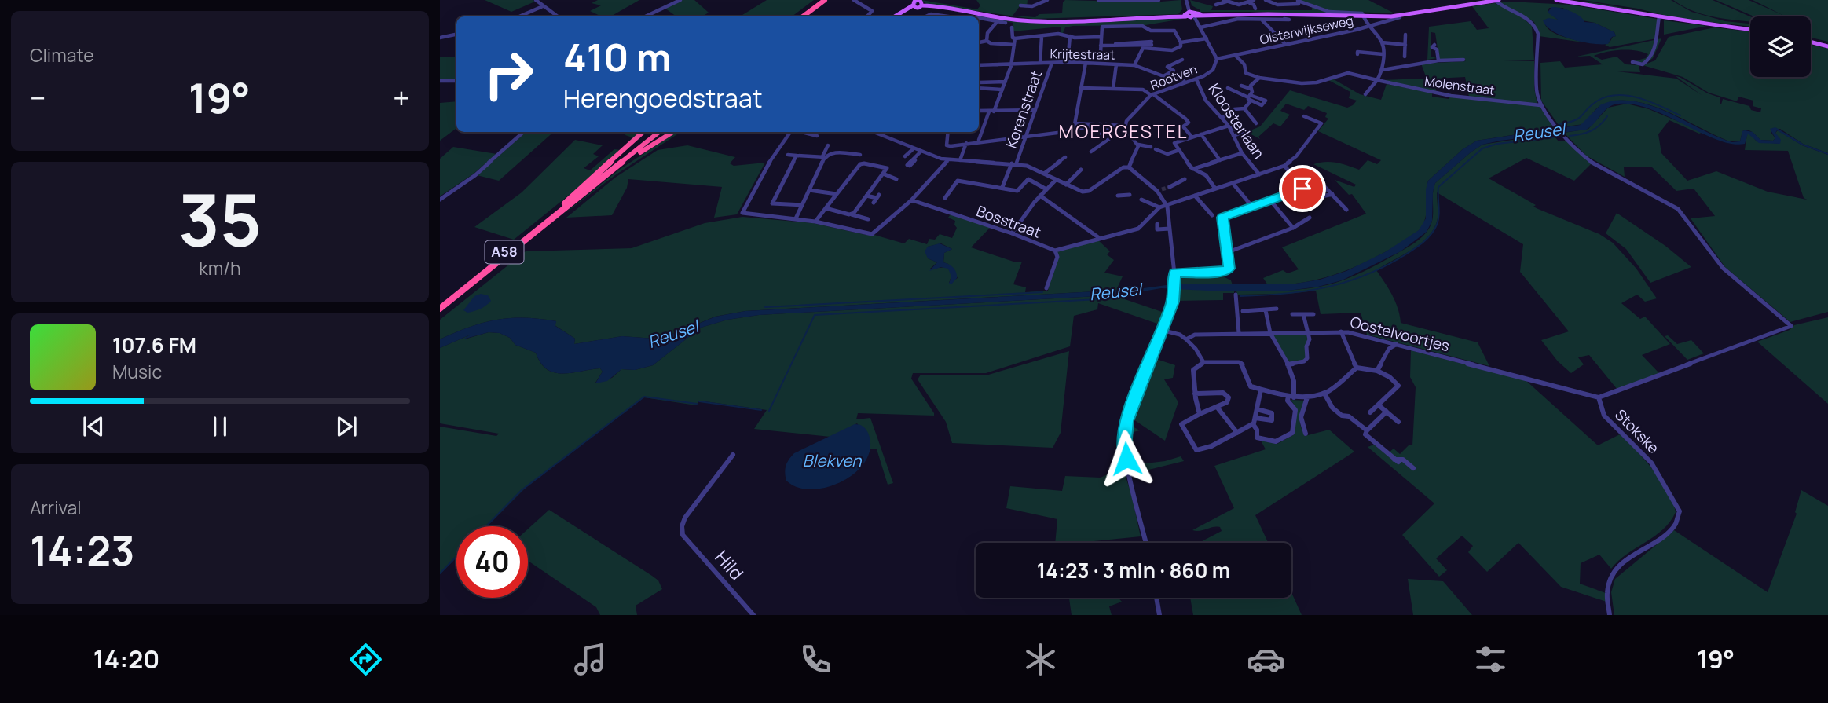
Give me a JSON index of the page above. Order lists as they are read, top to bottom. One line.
{"streets":{"highway":["A58"],"main road":["Oisterwijkseweg"],"street":["Krijtestraat","Rootven","Molenstraat","Korenstraat","Kloosterlaan","Bosstraat","Oostelvoortjes","Stokske","Hild"]},"crossings":[["Oisterwijkseweg","Rootven"],["Krijtestraat","Rootven"],["Krijtestraat","Korenstraat"],["Rootven","Kloosterlaan"],["Molenstraat","Stokske"],["Kloosterlaan","Bosstraat"],["Oostelvoortjes","Stokske"]],"districts":["MOERGESTEL"],"water":["Reusel","Blekven"],"page":{"tile":["Climate",["35","km/h"],["Arrival","14:23"]],"turn":["410 m","Herengoedstraat"],"heat":["−","19°","+"],"song":["107.6 FM","Music"],"limit":"40","trip":"14:23 · 3 min · 860 m","tabs":["14:20","19°"]}}
